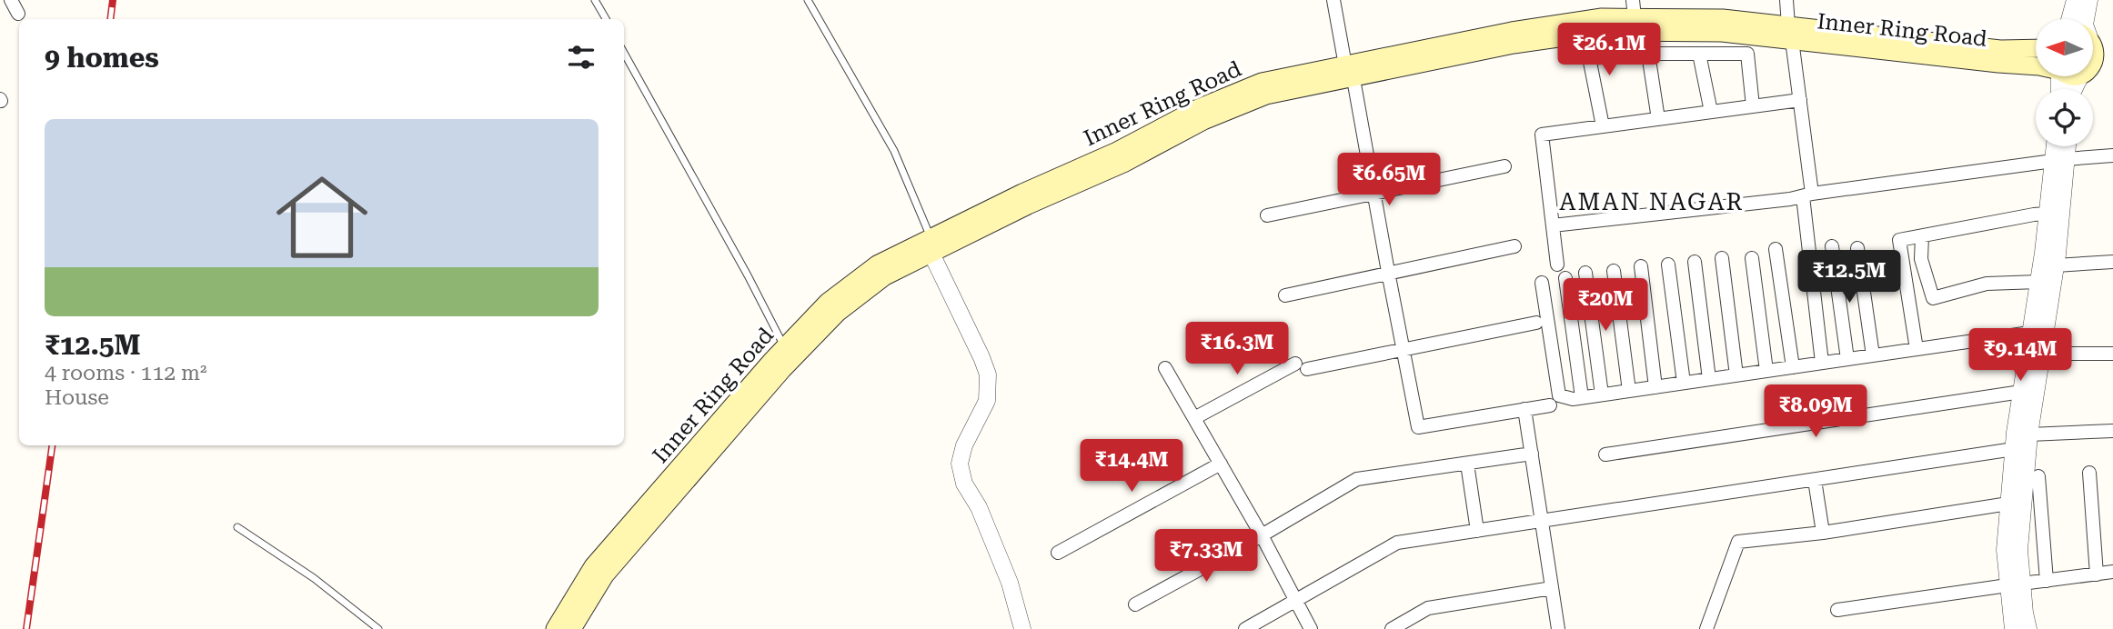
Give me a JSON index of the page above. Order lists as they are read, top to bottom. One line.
{"streets":{"main road":["Inner Ring Road"]},"districts":["AMAN NAGAR"],"north":"left","page":{"heading":"9 homes","price":["₹26.1M","₹6.65M","₹12.5M","₹20M","₹16.3M","₹9.14M","₹8.09M","₹14.4M","₹7.33M"],"list":[{"name":"₹12.5M","note":"4 rooms · 112 m² · House"}]}}
